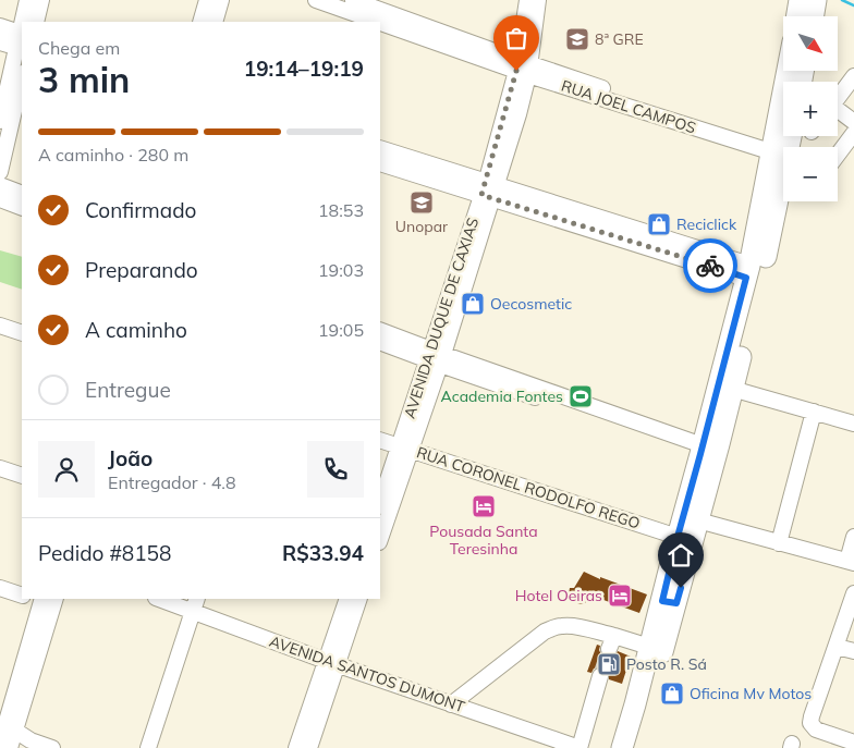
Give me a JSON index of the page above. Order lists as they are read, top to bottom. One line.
{"streets":{"street":["RUA JOEL CAMPOS","AVENIDA DUQUE DE CAXIAS","RUA CORONEL RODOLFO REGO","AVENIDA SANTOS DUMONT"]},"crossings":[["RUA JOEL CAMPOS","AVENIDA DUQUE DE CAXIAS"],["AVENIDA DUQUE DE CAXIAS","RUA CORONEL RODOLFO REGO"]],"places":{"school or university":["8ª GRE","Unopar"],"shop":["Reciclick","Oecosmetic","Oficina Mv Motos"],"sports":["Academia Fontes"],"hotel":["Pousada Santa Teresinha","Hotel Oeiras"],"fuel station":["Posto R. Sá"]},"north":"bottom right","page":{"map_buttons":["+","−"],"heading":["3 min","Chega em","19:14–19:19"],"panel":["João","Entregador · 4.8","Pedido #8158","R$33.94"],"bar":"A caminho · 280 m","list":[["Confirmado","18:53"],["Preparando","19:03"],["A caminho","19:05"],"Entregue"]}}
